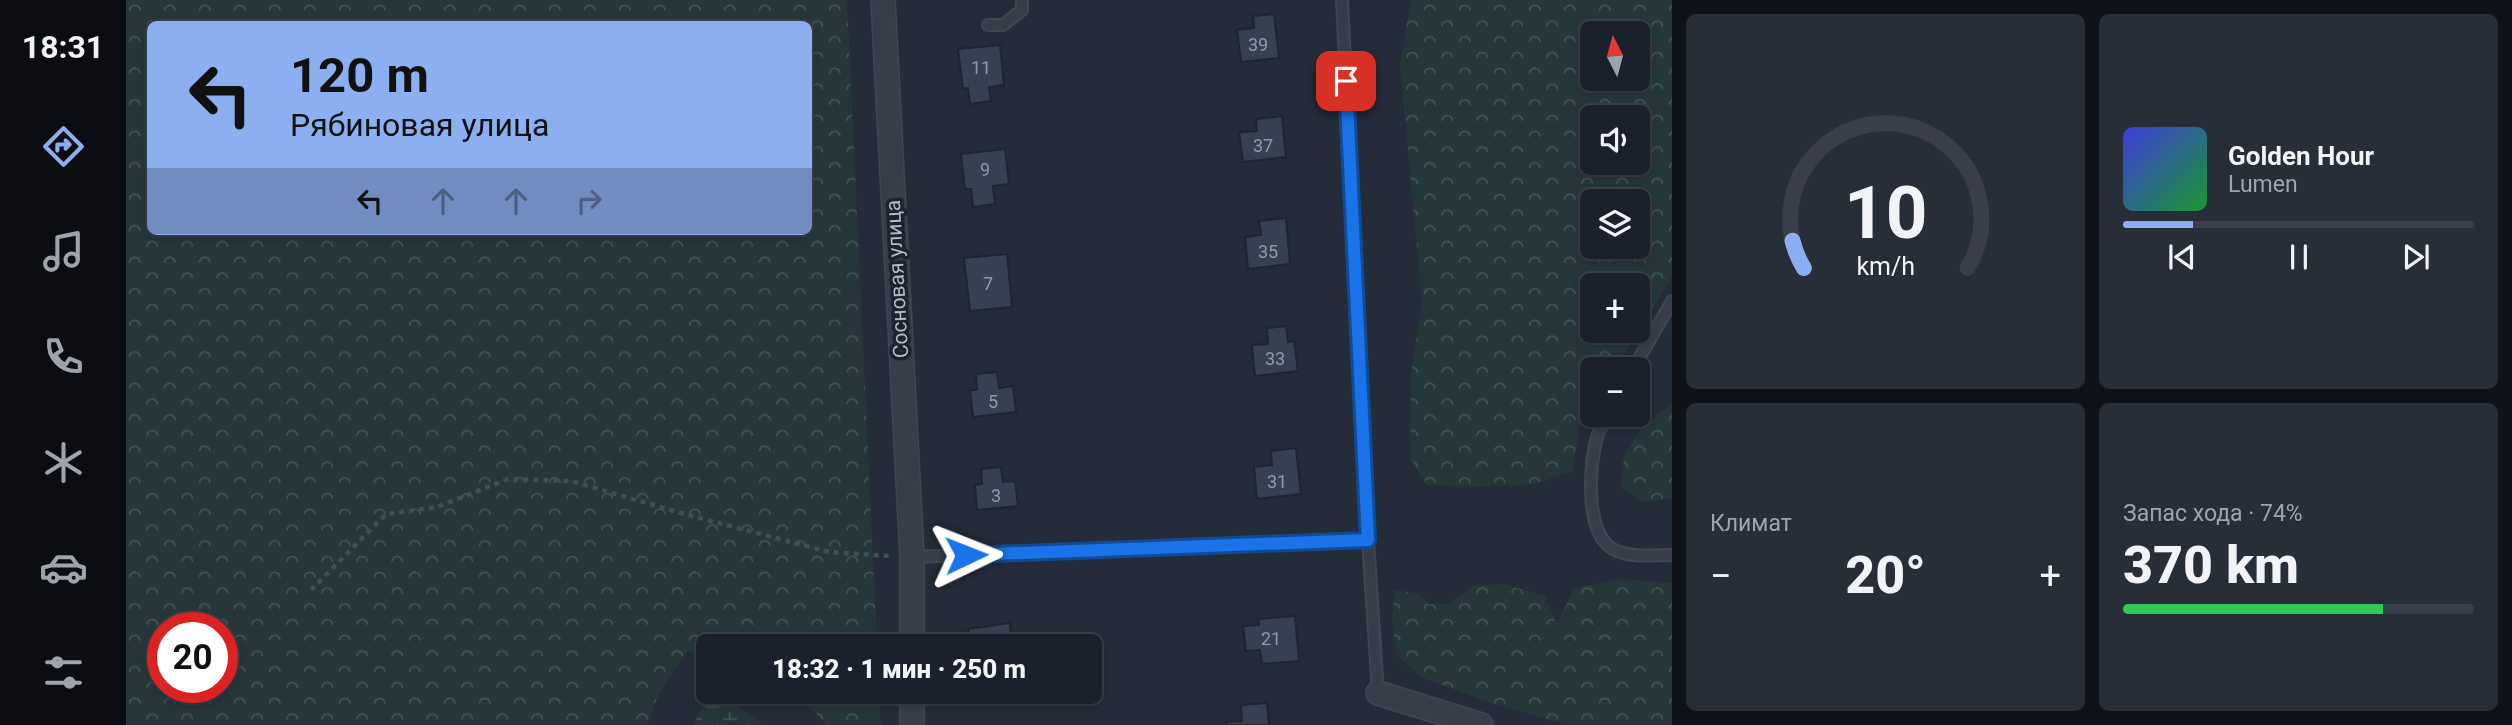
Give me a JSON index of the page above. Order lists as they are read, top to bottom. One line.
{"streets":{"street":["Сосновая улица"]},"house_numbers":["39","11","37","9","35","7","33","5","31","3","21"],"north":"top","page":{"tabs":"18:31","map_buttons":["+","−"],"turn":["120 m","Рябиновая улица"],"song":["Golden Hour","Lumen"],"tile":["Климат",["Запас хода · 74%","370 km"]],"heat":["−","20°","+"],"limit":"20","trip":"18:32 · 1 мин · 250 m","gauge":["10","km/h"]}}
